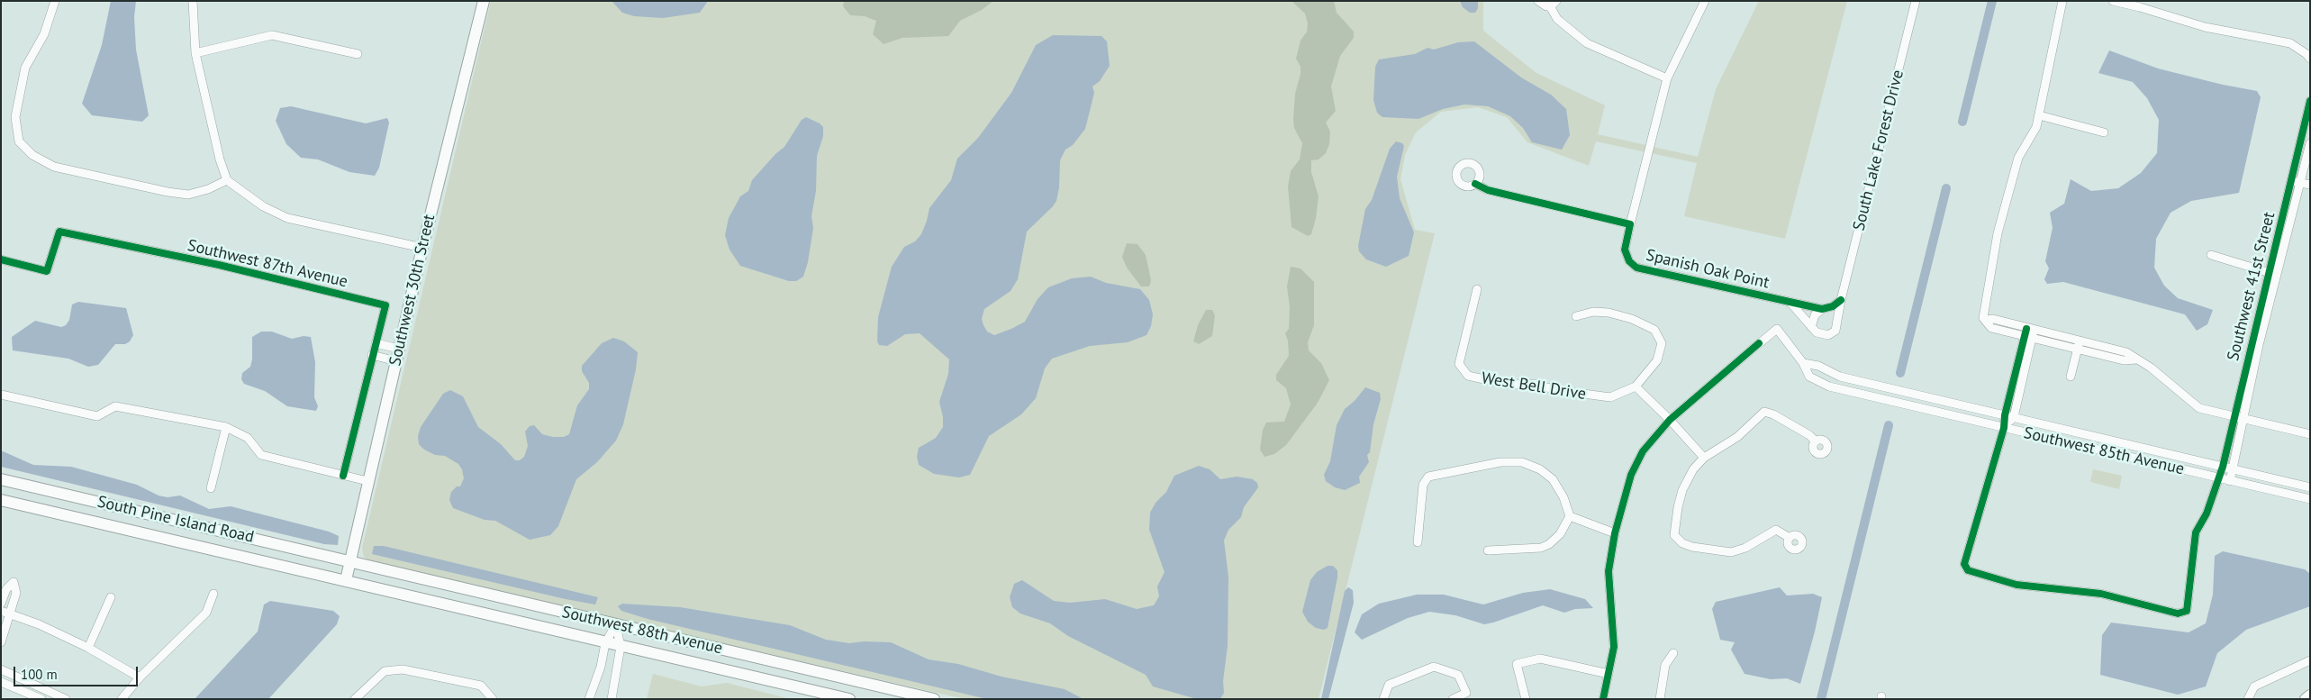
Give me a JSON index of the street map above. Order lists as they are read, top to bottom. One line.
{"streets":{"main road":["Southwest 30th Street","South Pine Island Road","Southwest 88th Avenue"],"street":["South Lake Forest Drive","Southwest 87th Avenue","Spanish Oak Point","Southwest 41st Street","West Bell Drive","Southwest 85th Avenue"]},"crossings":[["Southwest 41st Street","Southwest 85th Avenue"],["Southwest 30th Street","South Pine Island Road"],["Southwest 30th Street","Southwest 88th Avenue"],["South Pine Island Road","Southwest 88th Avenue"]],"scale_bar":"100 m"}
